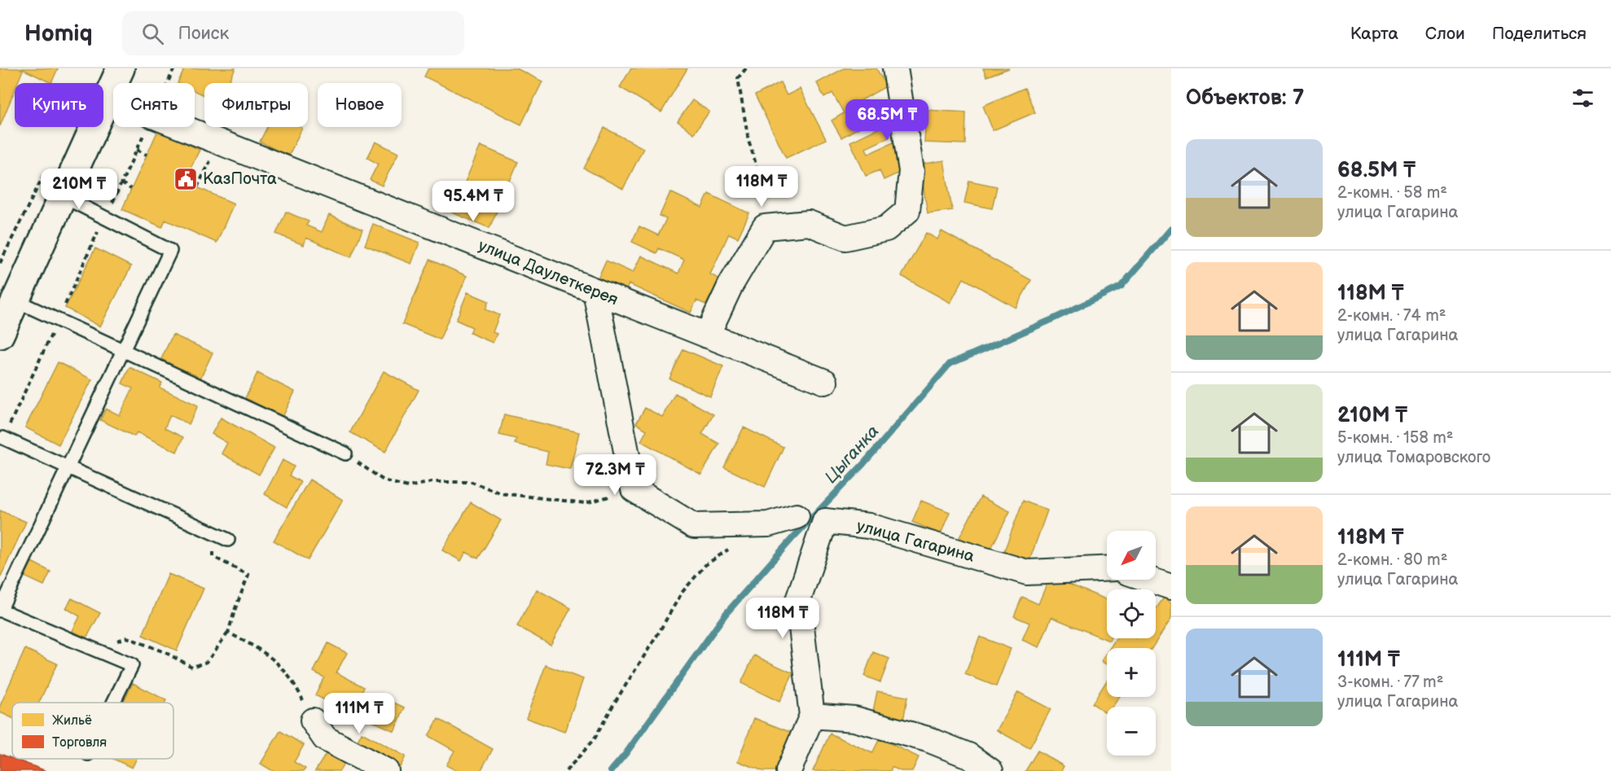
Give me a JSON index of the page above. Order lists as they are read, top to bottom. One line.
{"streets":{"street":["улица Даулеткерея","улица Гагарина"]},"water":["Цыганка"],"places":{"public building":["КазПочта"]},"legend":["Жильё","Торговля"],"north":"bottom left","page":{"header":"Homiq","search":"Поиск","nav":["Карта","Слои","Поделиться"],"heading":"Объектов: 7","chip":["Купить","Снять","Фильтры","Новое"],"price":["68.5M ₸","118M ₸","210M ₸","95.4M ₸","72.3M ₸","118M ₸","111M ₸"],"list":[{"name":"68.5M ₸","note":"2-комн. · 58 m² · улица Гагарина"},{"name":"118M ₸","note":"2-комн. · 74 m² · улица Гагарина"},{"name":"210M ₸","note":"5-комн. · 158 m² · улица Томаровского"},{"name":"118M ₸","note":"2-комн. · 80 m² · улица Гагарина"},{"name":"111M ₸","note":"3-комн. · 77 m² · улица Гагарина"}],"map_buttons":["+","−"]}}
